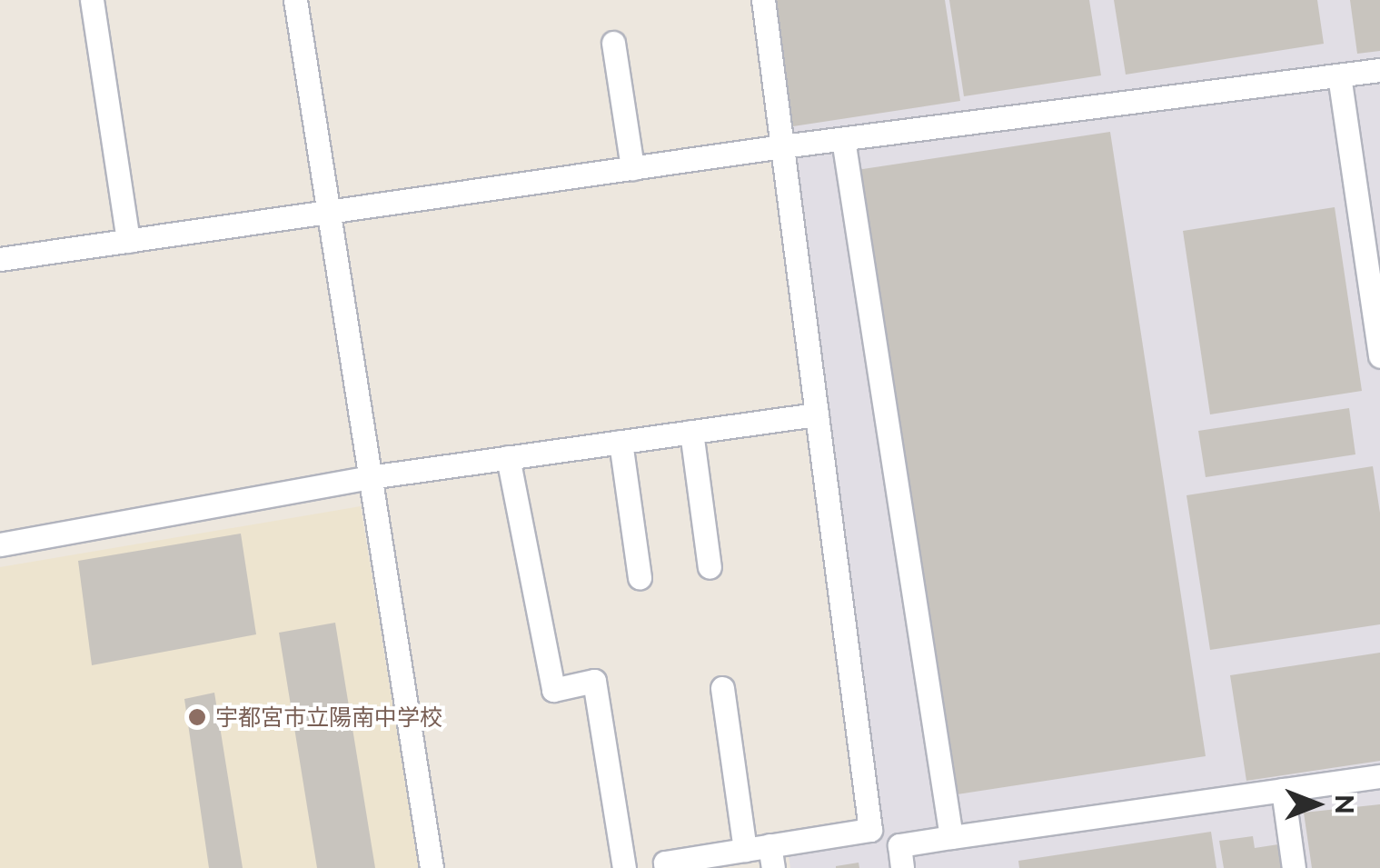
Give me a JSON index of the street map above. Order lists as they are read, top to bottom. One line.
{"places":["宇都宮市立陽南中学校"],"north":"right"}
